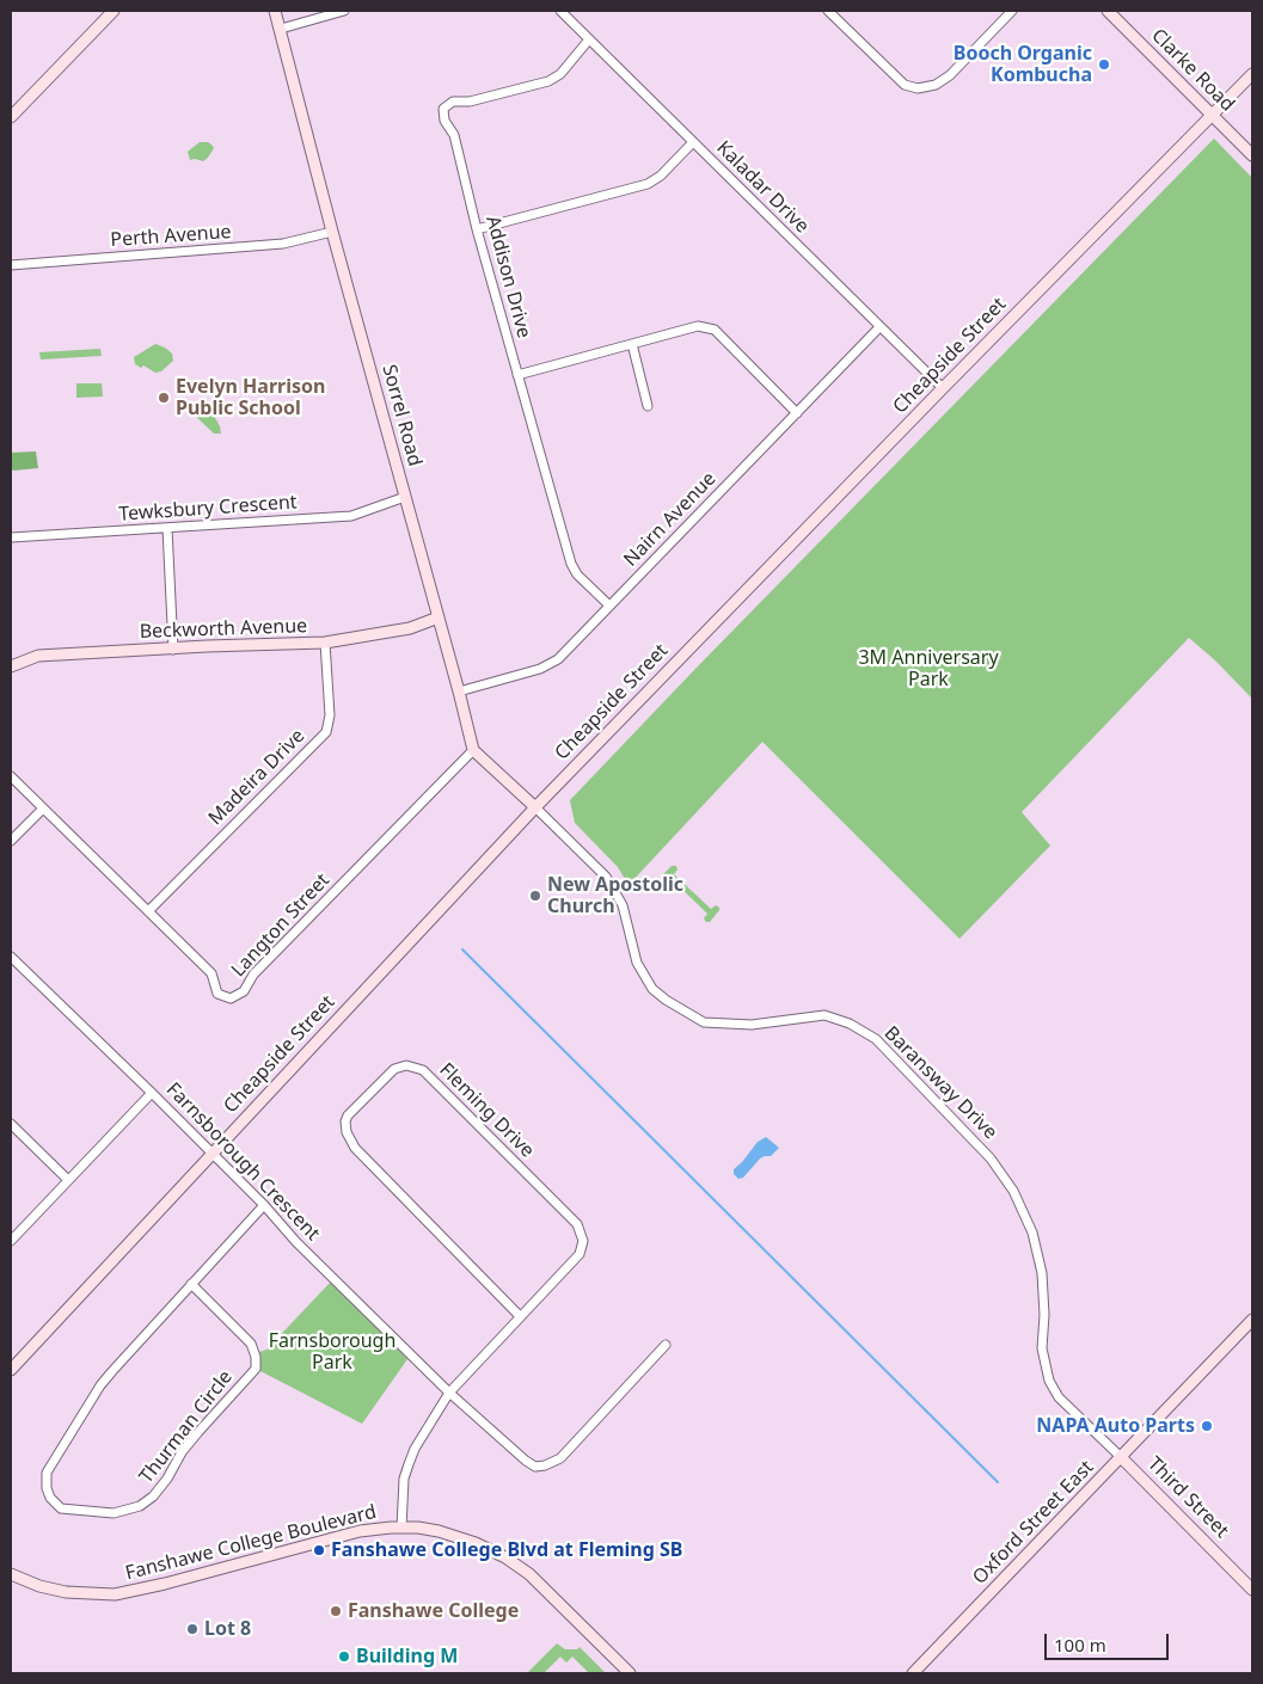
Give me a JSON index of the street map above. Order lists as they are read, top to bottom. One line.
{"streets":{"street":["Clarke Road","Kaladar Drive","Perth Avenue","Addison Drive","Cheapside Street","Sorrel Road","Tewksbury Crescent","Nairn Avenue","Beckworth Avenue","Madeira Drive","Langton Street","Baransway Drive","Fleming Drive","Farnsborough Crescent","Thurman Circle","Third Street","Oxford Street East","Fanshawe College Boulevard"]},"crossings":[["Clarke Road","Cheapside Street"],["Kaladar Drive","Addison Drive"],["Kaladar Drive","Cheapside Street"],["Kaladar Drive","Nairn Avenue"],["Perth Avenue","Sorrel Road"],["Addison Drive","Nairn Avenue"],["Cheapside Street","Baransway Drive"],["Cheapside Street","Farnsborough Crescent"],["Sorrel Road","Tewksbury Crescent"],["Sorrel Road","Nairn Avenue"],["Sorrel Road","Beckworth Avenue"],["Sorrel Road","Langton Street"],["Beckworth Avenue","Madeira Drive"],["Madeira Drive","Langton Street"],["Baransway Drive","Third Street"],["Baransway Drive","Oxford Street East"],["Fleming Drive","Farnsborough Crescent"],["Fleming Drive","Fanshawe College Boulevard"],["Farnsborough Crescent","Thurman Circle"],["Third Street","Oxford Street East"]],"parks":["3M Anniversary Park","Farnsborough Park"],"places":["Booch Organic Kombucha","Evelyn Harrison Public School","New Apostolic Church","NAPA Auto Parts","Fanshawe College Blvd at Fleming SB","Fanshawe College","Lot 8","Building M"],"scale_bar":"100 m"}
